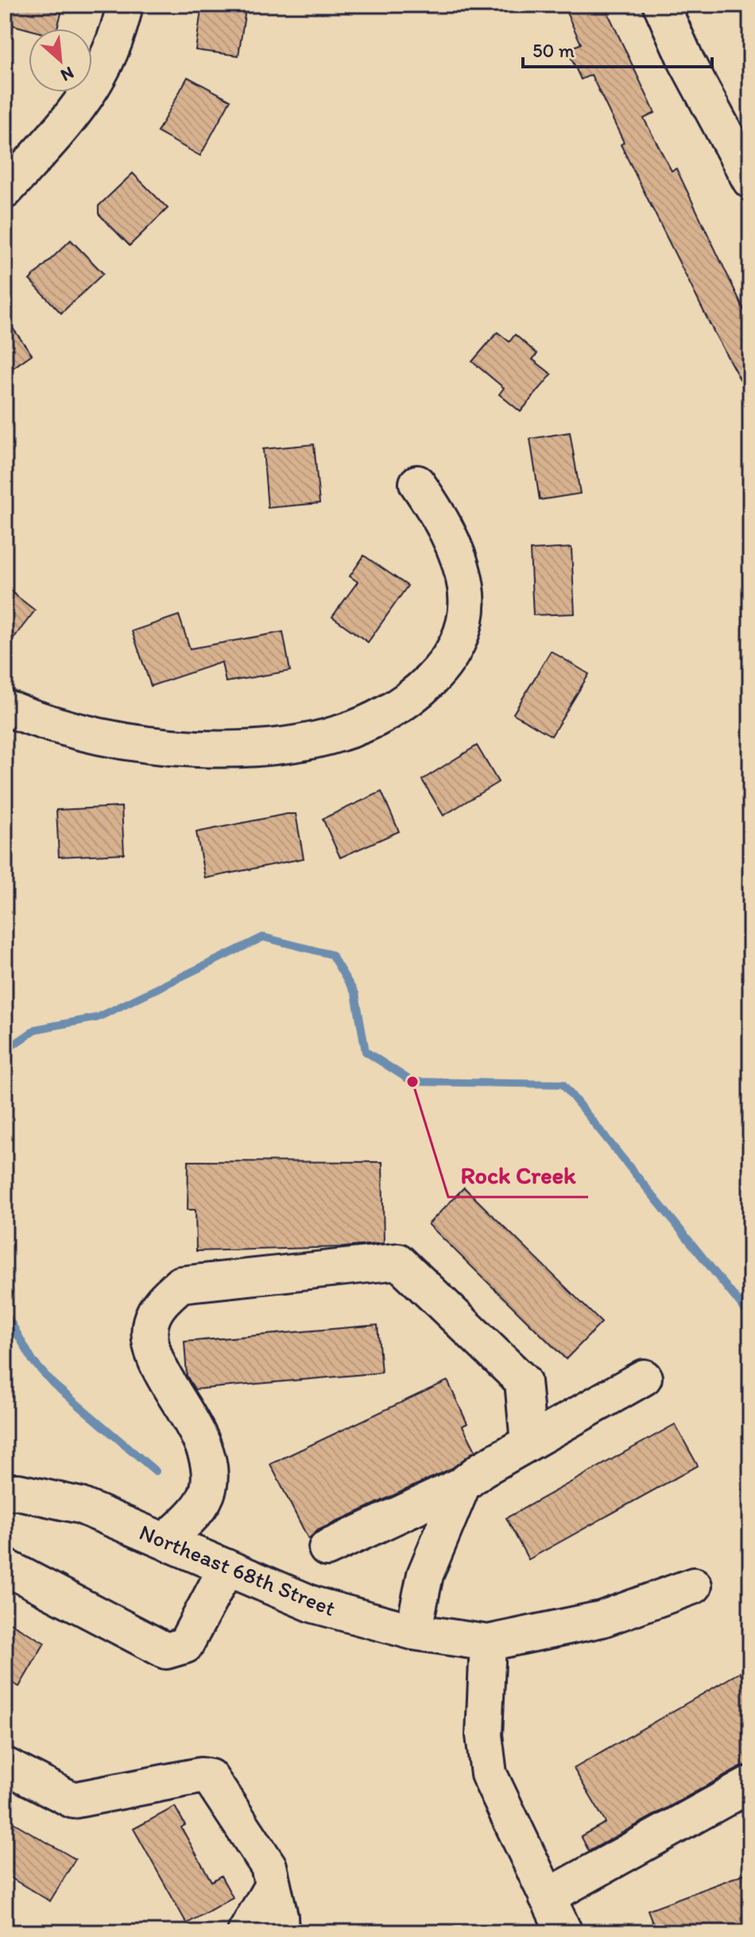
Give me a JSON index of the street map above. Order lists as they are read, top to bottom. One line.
{"streets":{"street":["Northeast 68th Street"]},"places":["Rock Creek"],"scale_bar":"50 m","north":"bottom right"}
